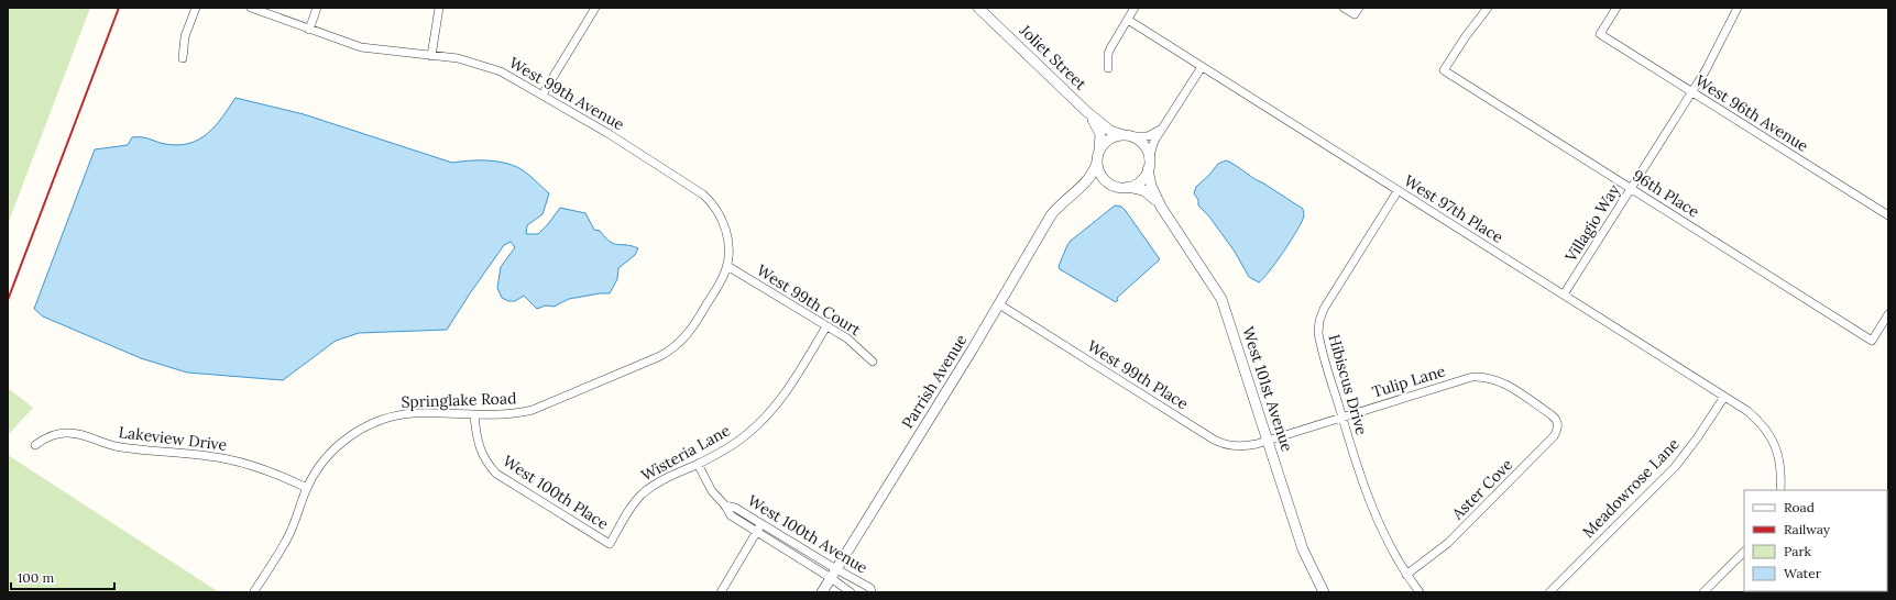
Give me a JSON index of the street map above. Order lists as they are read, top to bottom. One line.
{"streets":{"street":["Joliet Street","West 99th Avenue","West 96th Avenue","96th Place","West 97th Place","Villagio Way","West 99th Court","West 99th Place","Parrish Avenue","Tulip Lane","Hibiscus Drive","West 101st Avenue","Springlake Road","Lakeview Drive","Wisteria Lane","Meadowrose Lane","Aster Cove","West 100th Place","West 100th Avenue"]},"crossings":[["Joliet Street","Parrish Avenue"],["Joliet Street","West 101st Avenue"],["West 99th Avenue","West 99th Court"],["West 99th Avenue","Springlake Road"],["West 96th Avenue","Villagio Way"],["96th Place","Villagio Way"],["West 97th Place","Villagio Way"],["West 97th Place","Hibiscus Drive"],["West 97th Place","Meadowrose Lane"],["West 99th Court","Springlake Road"],["West 99th Court","Wisteria Lane"],["West 99th Place","Parrish Avenue"],["West 99th Place","Tulip Lane"],["West 99th Place","West 101st Avenue"],["Parrish Avenue","West 101st Avenue"],["Parrish Avenue","West 100th Avenue"],["Tulip Lane","Hibiscus Drive"],["Tulip Lane","West 101st Avenue"],["Tulip Lane","Aster Cove"],["Hibiscus Drive","Aster Cove"],["Springlake Road","Lakeview Drive"],["Springlake Road","West 100th Place"],["Wisteria Lane","West 100th Place"],["Wisteria Lane","West 100th Avenue"]],"legend":["Road","Railway","Park","Water"],"scale_bar":"100 m"}
